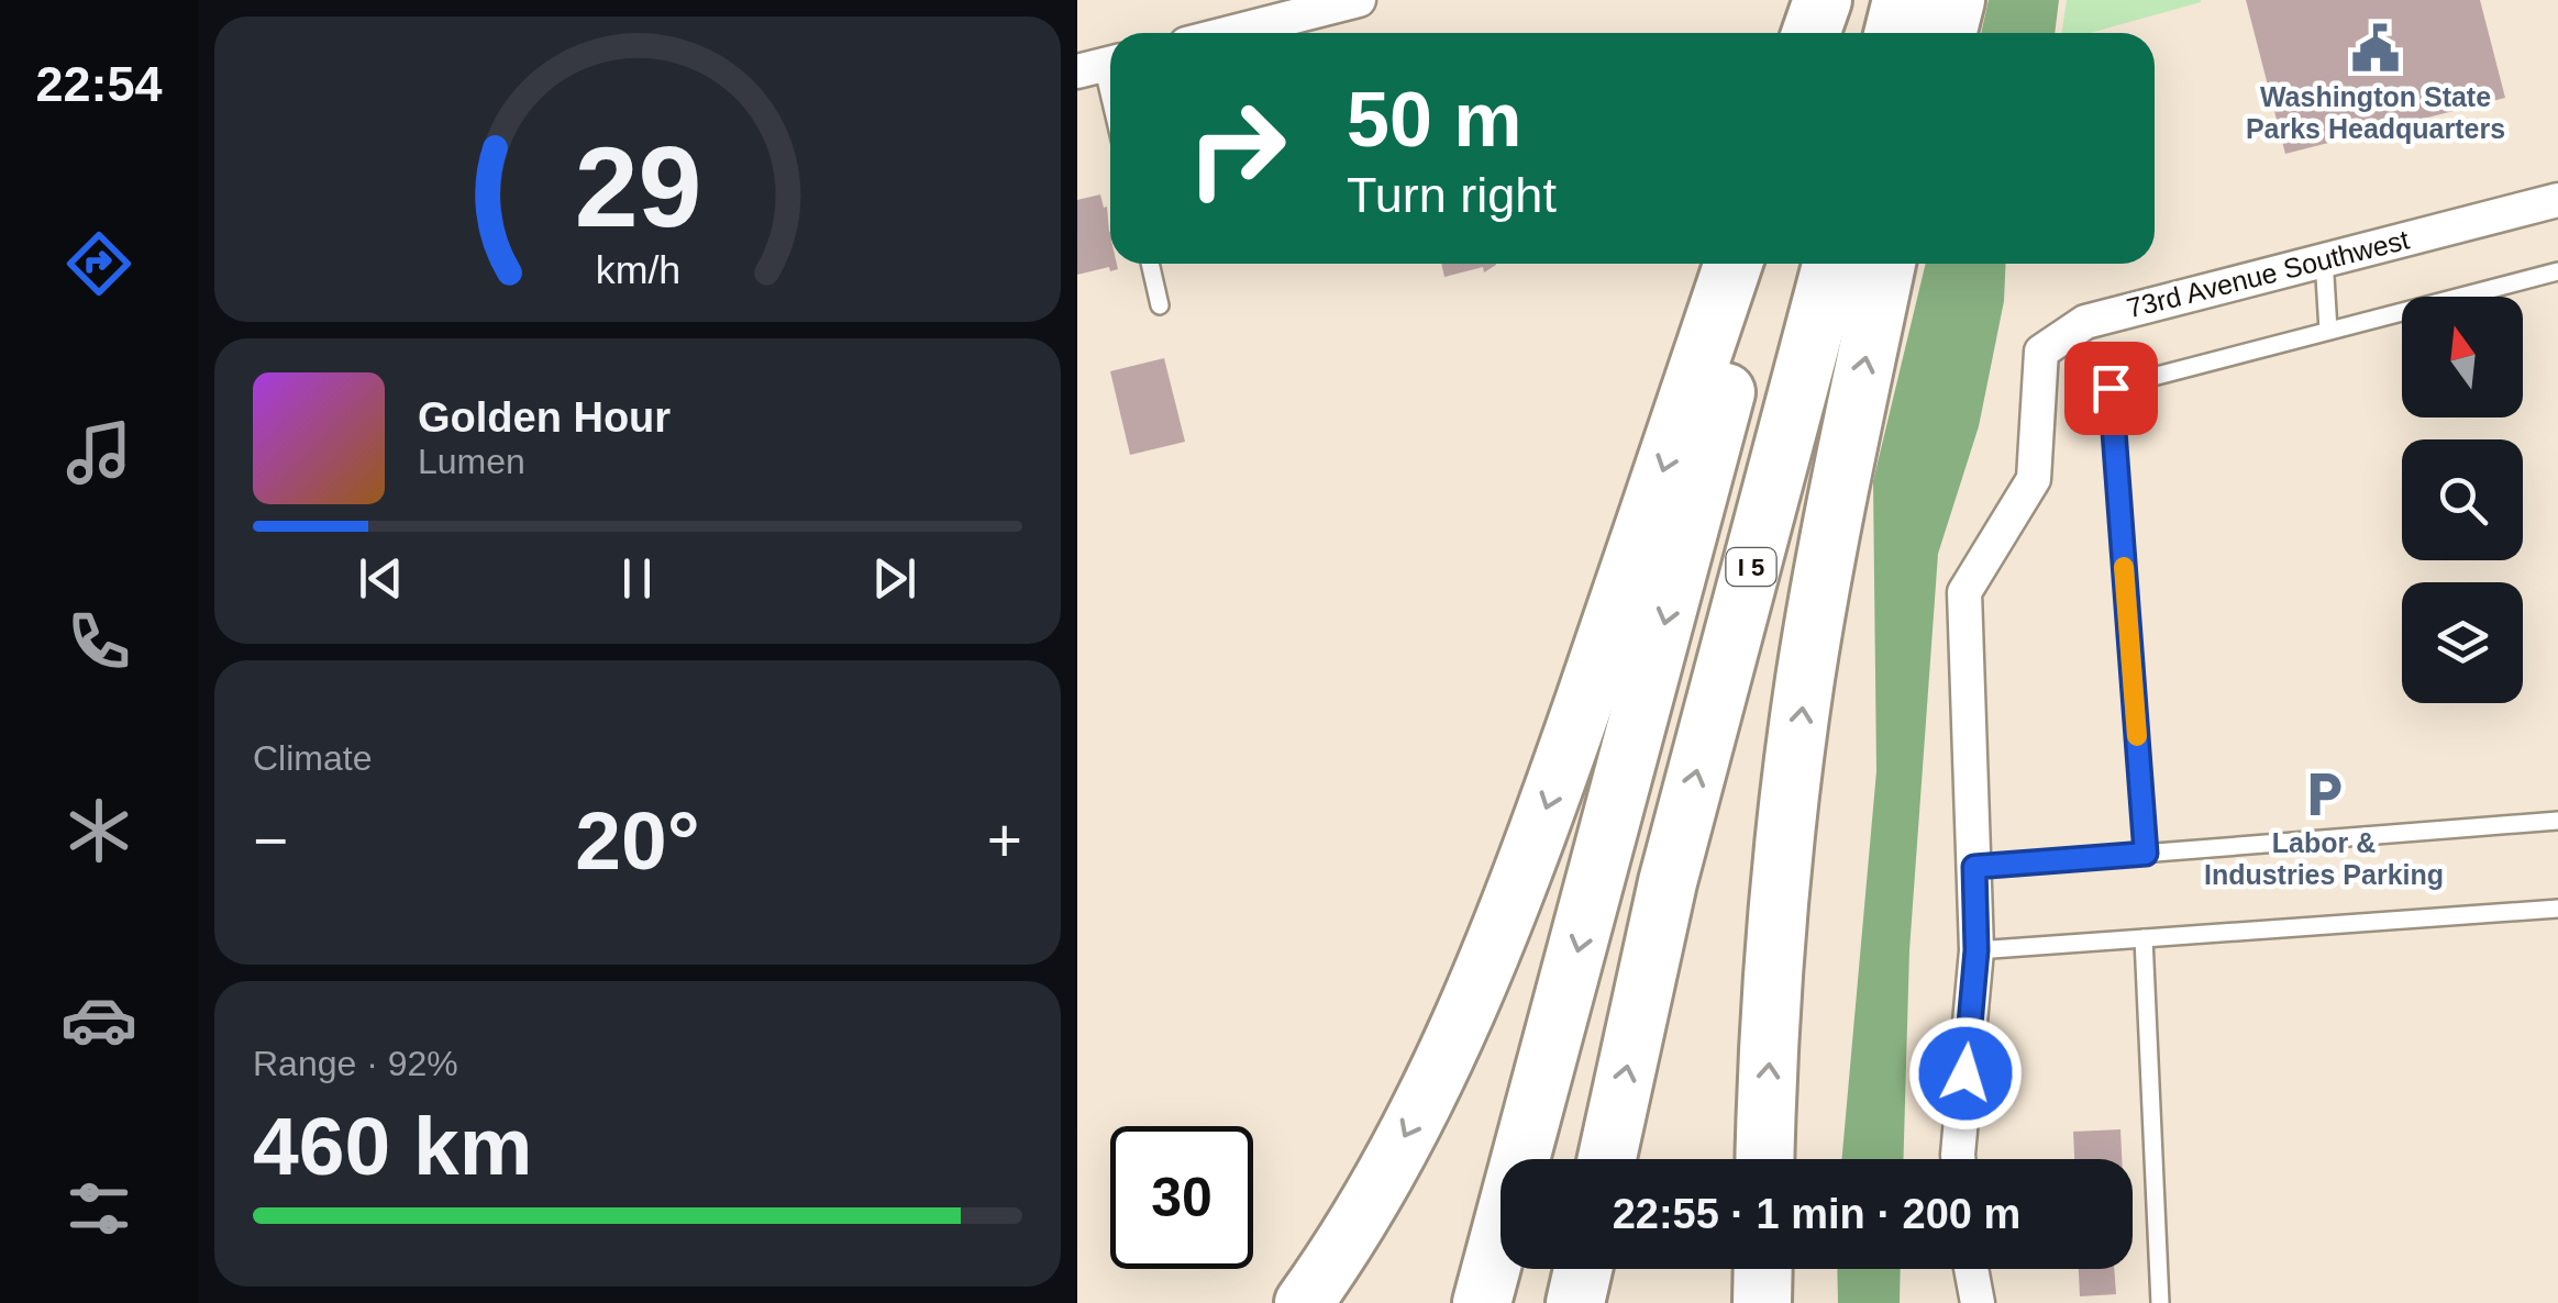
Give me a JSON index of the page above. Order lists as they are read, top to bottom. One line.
{"streets":{"highway":["I 5"],"street":["73rd Avenue Southwest"]},"places":{"public building":["Washington State Parks Headquarters"],"parking":["Labor & Industries Parking"]},"north":"top","page":{"tabs":"22:54","turn":["50 m","Turn right"],"song":["Golden Hour","Lumen"],"tile":["Climate",["Range · 92%","460 km"]],"heat":["−","20°","+"],"limit":"30","trip":"22:55 · 1 min · 200 m","gauge":["29","km/h"]}}
